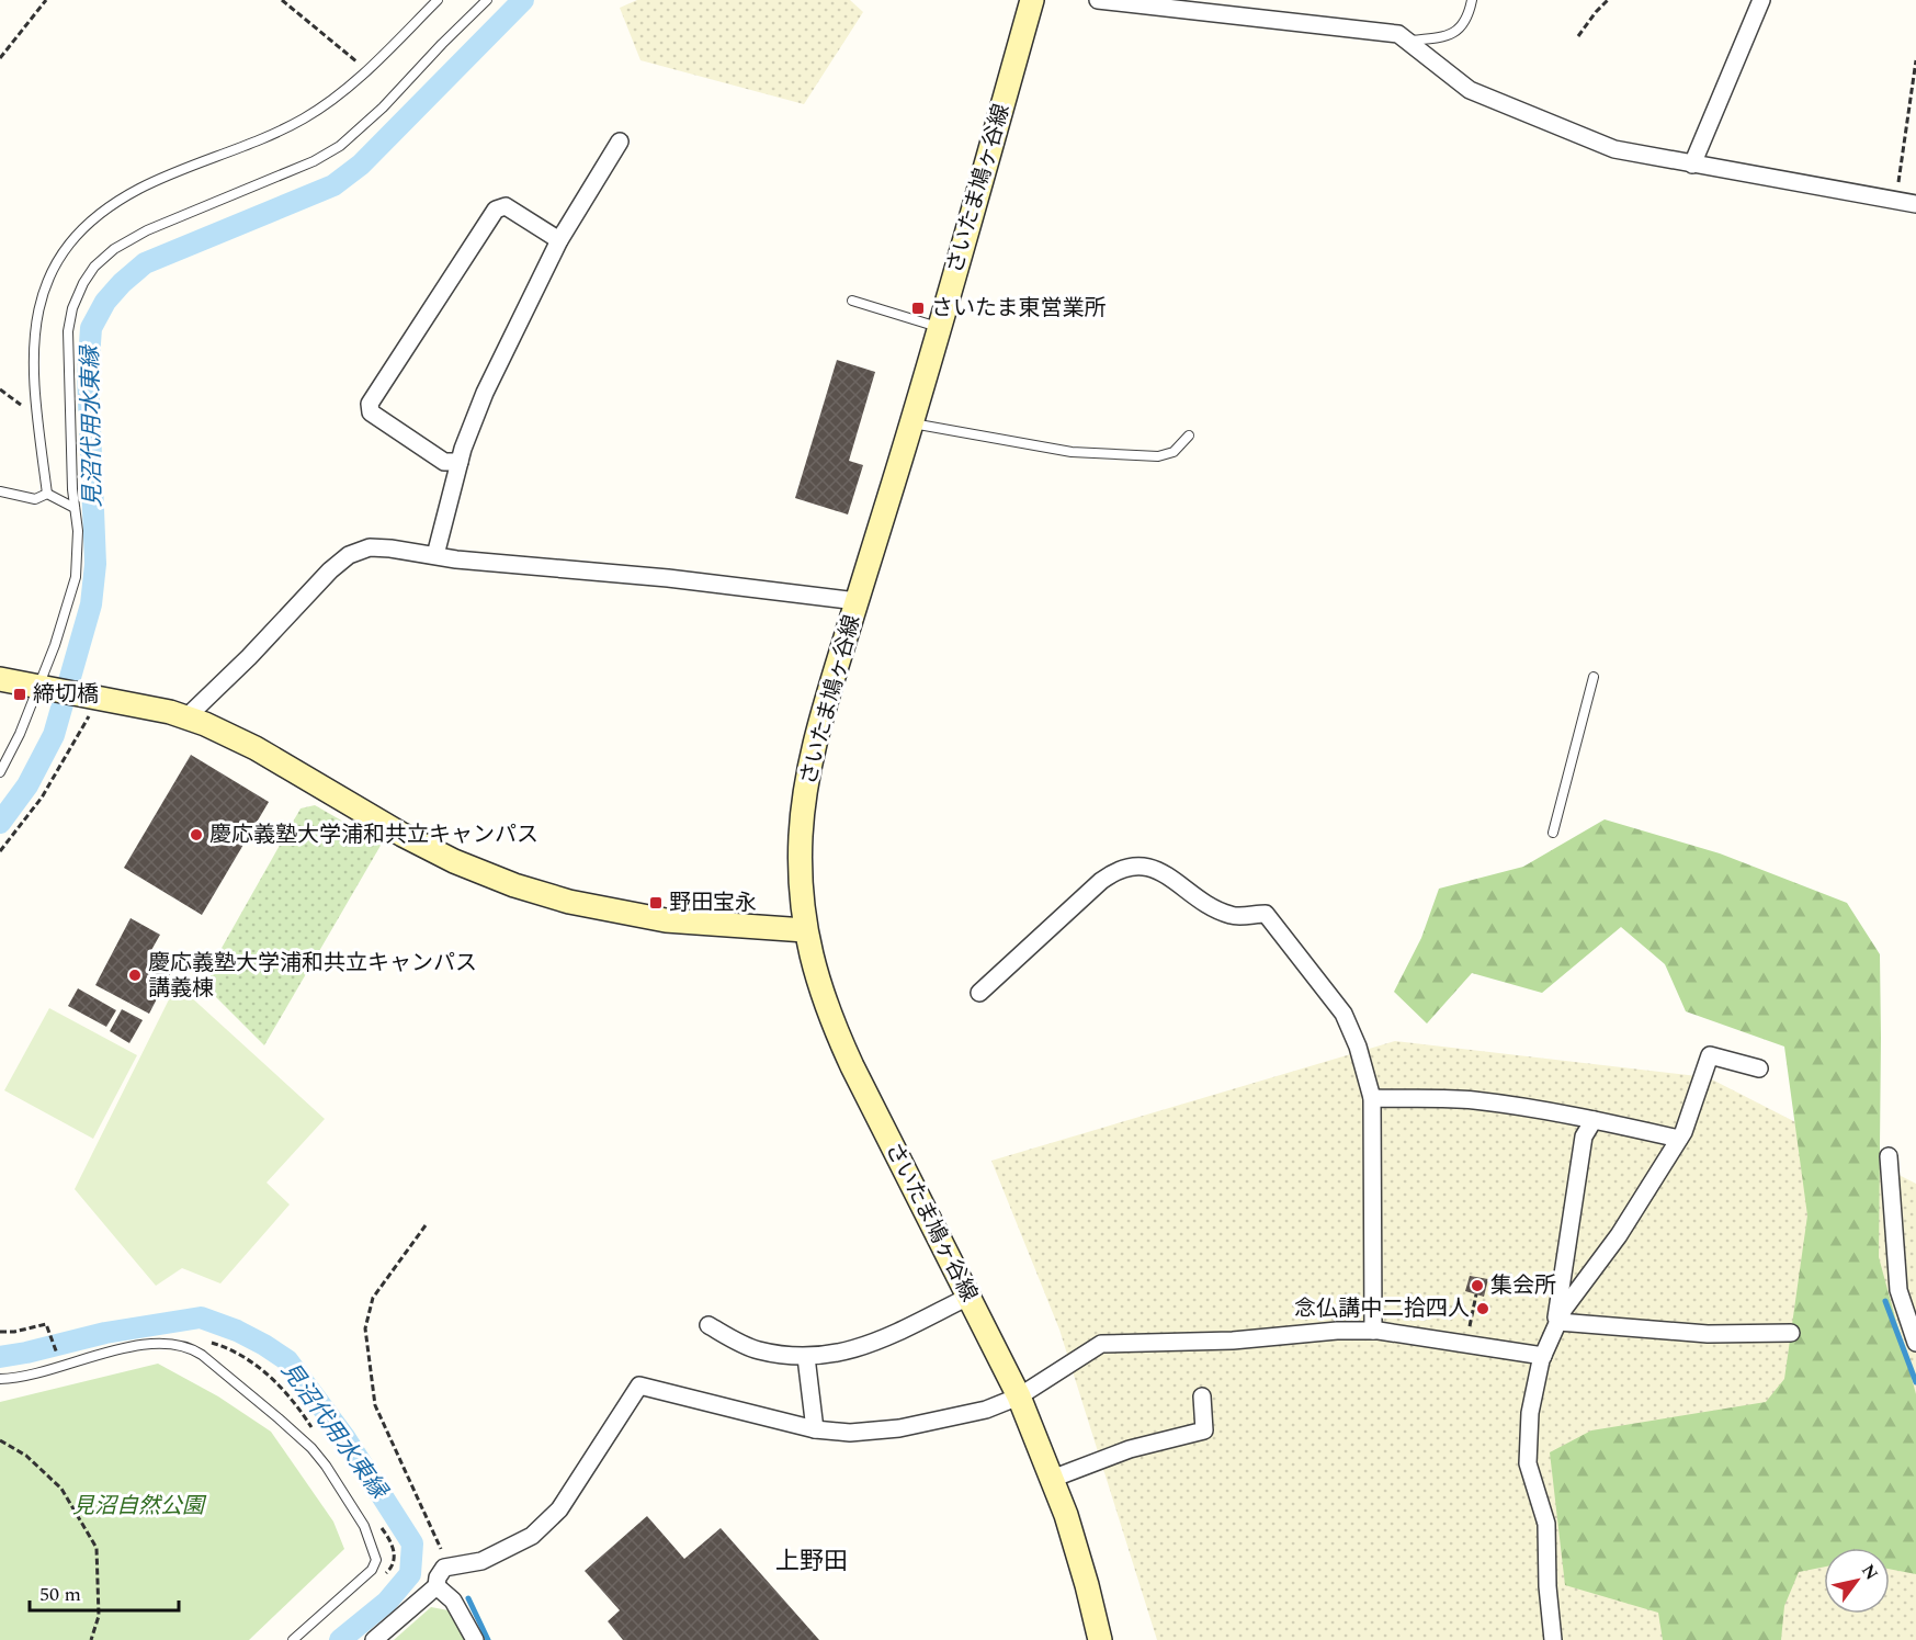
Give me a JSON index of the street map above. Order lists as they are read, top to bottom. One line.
{"streets":{"main road":["さいたま鳩ヶ谷線"]},"districts":["上野田"],"water":["見沼代用水東縁"],"parks":["見沼自然公園"],"places":{"transit":["さいたま東営業所","締切橋","野田宝永"],"other":["慶応義塾大学浦和共立キャンパス","慶応義塾大学浦和共立キャンパス 講義棟","集会所","念仏講中二拾四人"]},"scale_bar":"50 m","north":"top right"}
